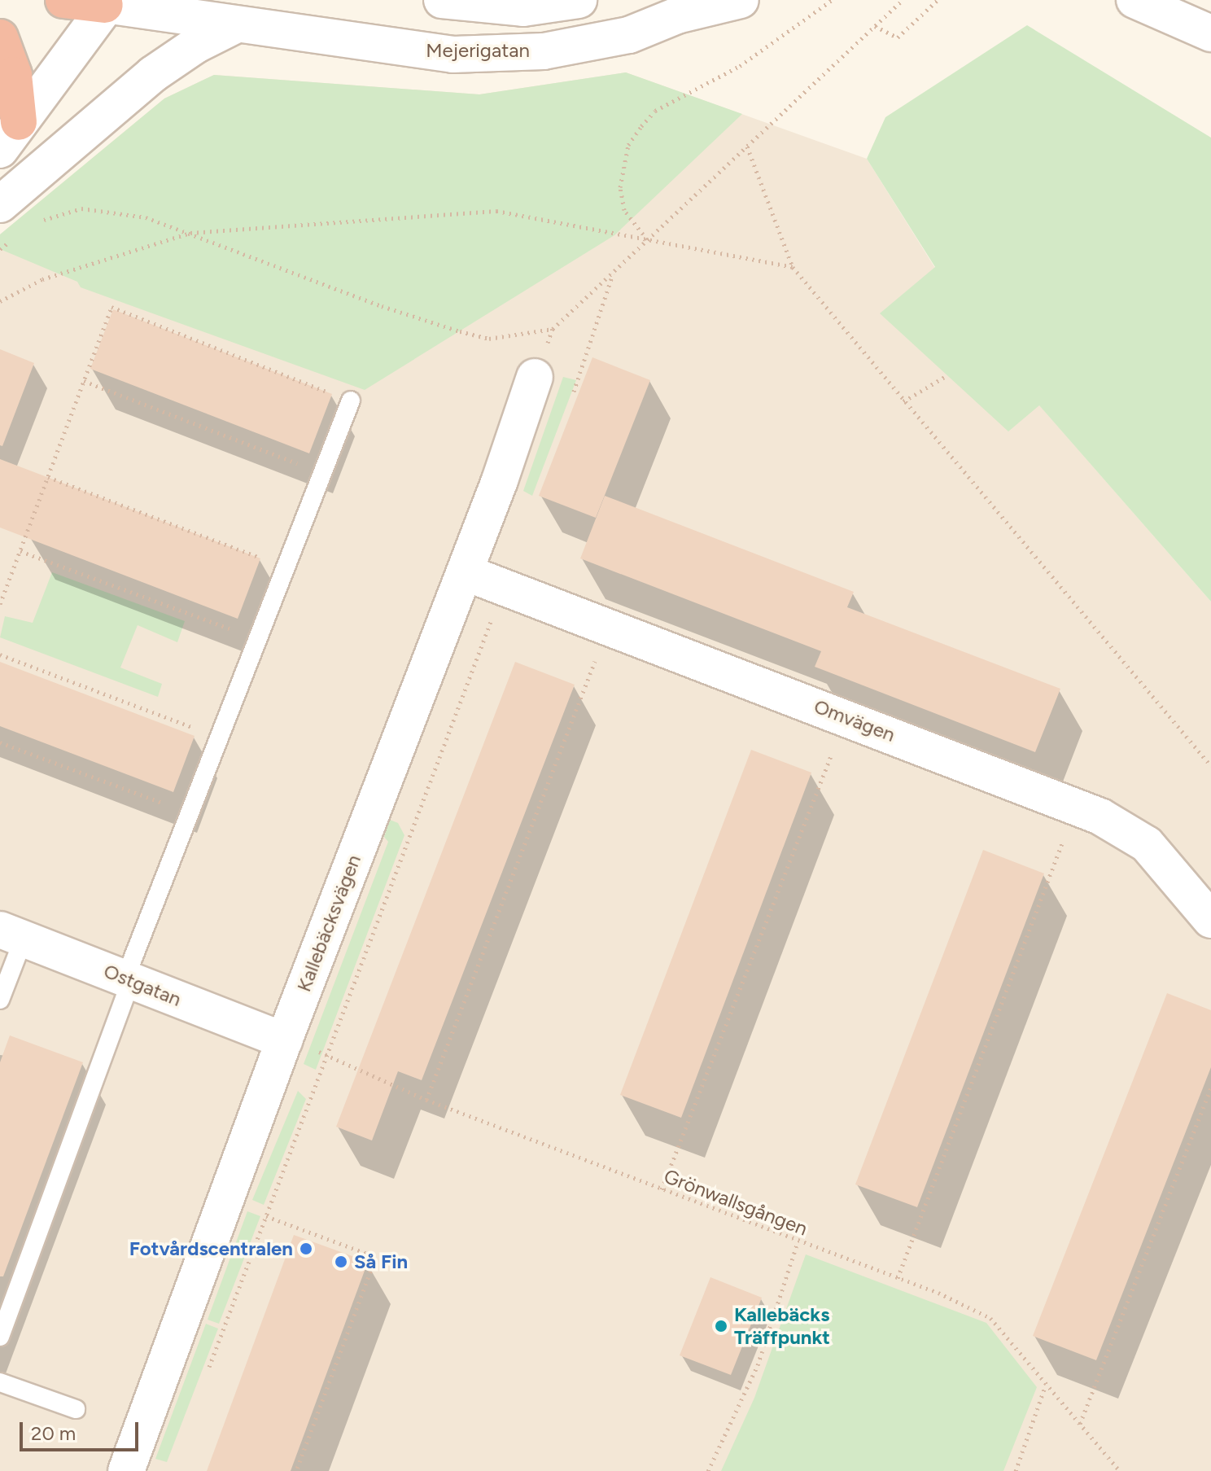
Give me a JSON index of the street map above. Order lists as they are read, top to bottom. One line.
{"streets":{"street":["Mejerigatan","Omvägen","Kallebäcksvägen","Ostgatan"],"path":["Grönwallsgången"]},"crossings":[["Omvägen","Kallebäcksvägen"],["Kallebäcksvägen","Ostgatan"],["Kallebäcksvägen","Grönwallsgången"],["Ostgatan","Grönwallsgången"]],"places":["Fotvårdscentralen","Så Fin","Kallebäcks Träffpunkt"],"scale_bar":"20 m"}
